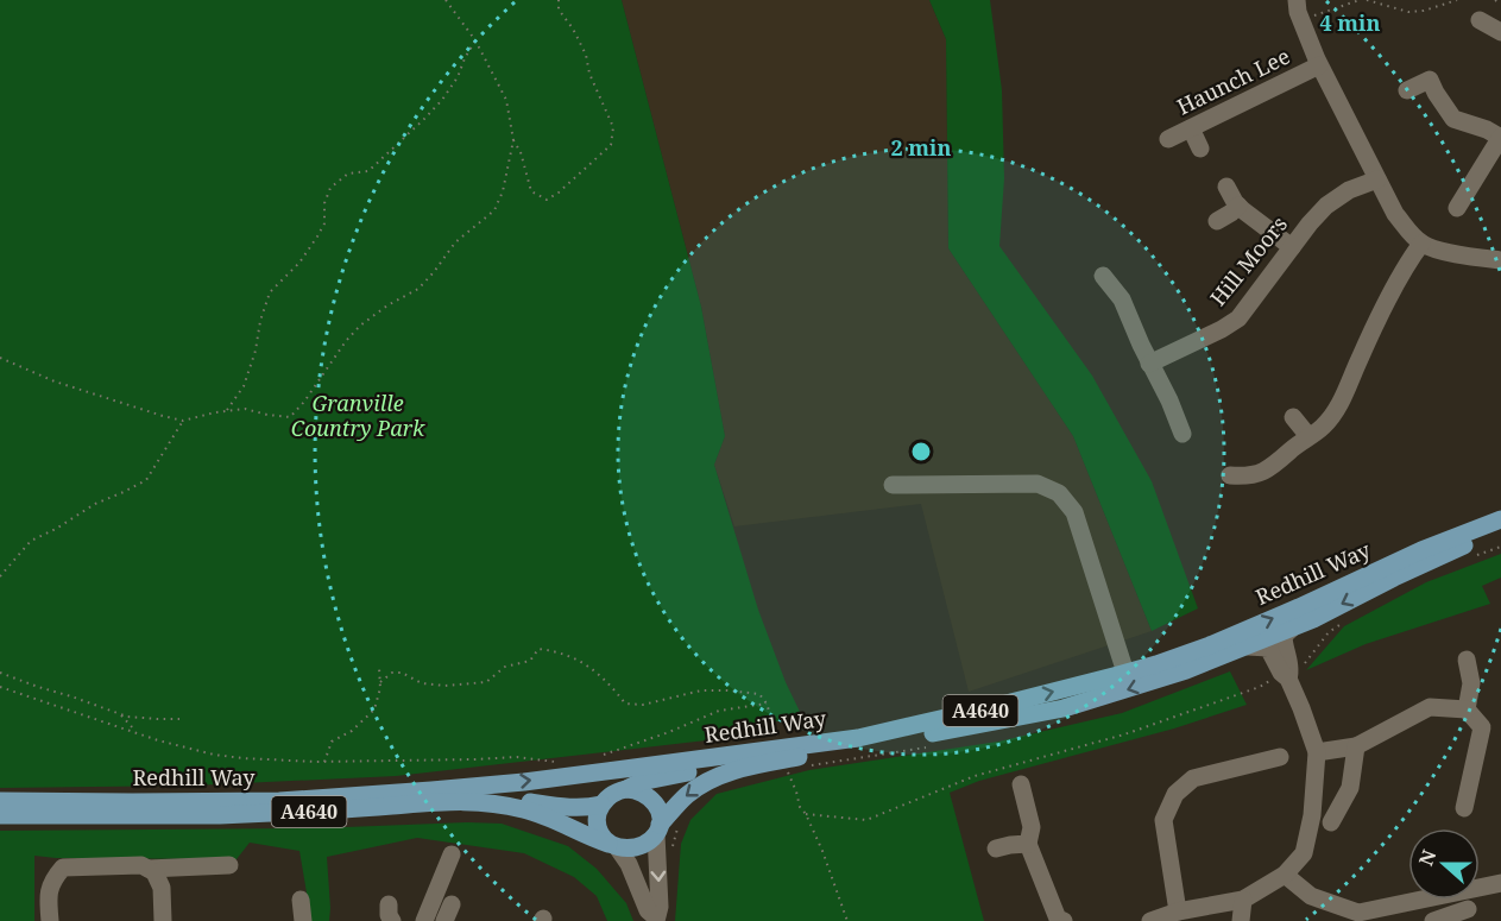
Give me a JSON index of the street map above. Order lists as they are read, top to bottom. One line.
{"streets":{"main road":["Redhill Way","A4640"],"street":["Haunch Lee","Hill Moors"]},"crossings":[["Redhill Way","A4640"]],"parks":["Granville Country Park"],"north":"left","rings":["4 min","2 min"]}
